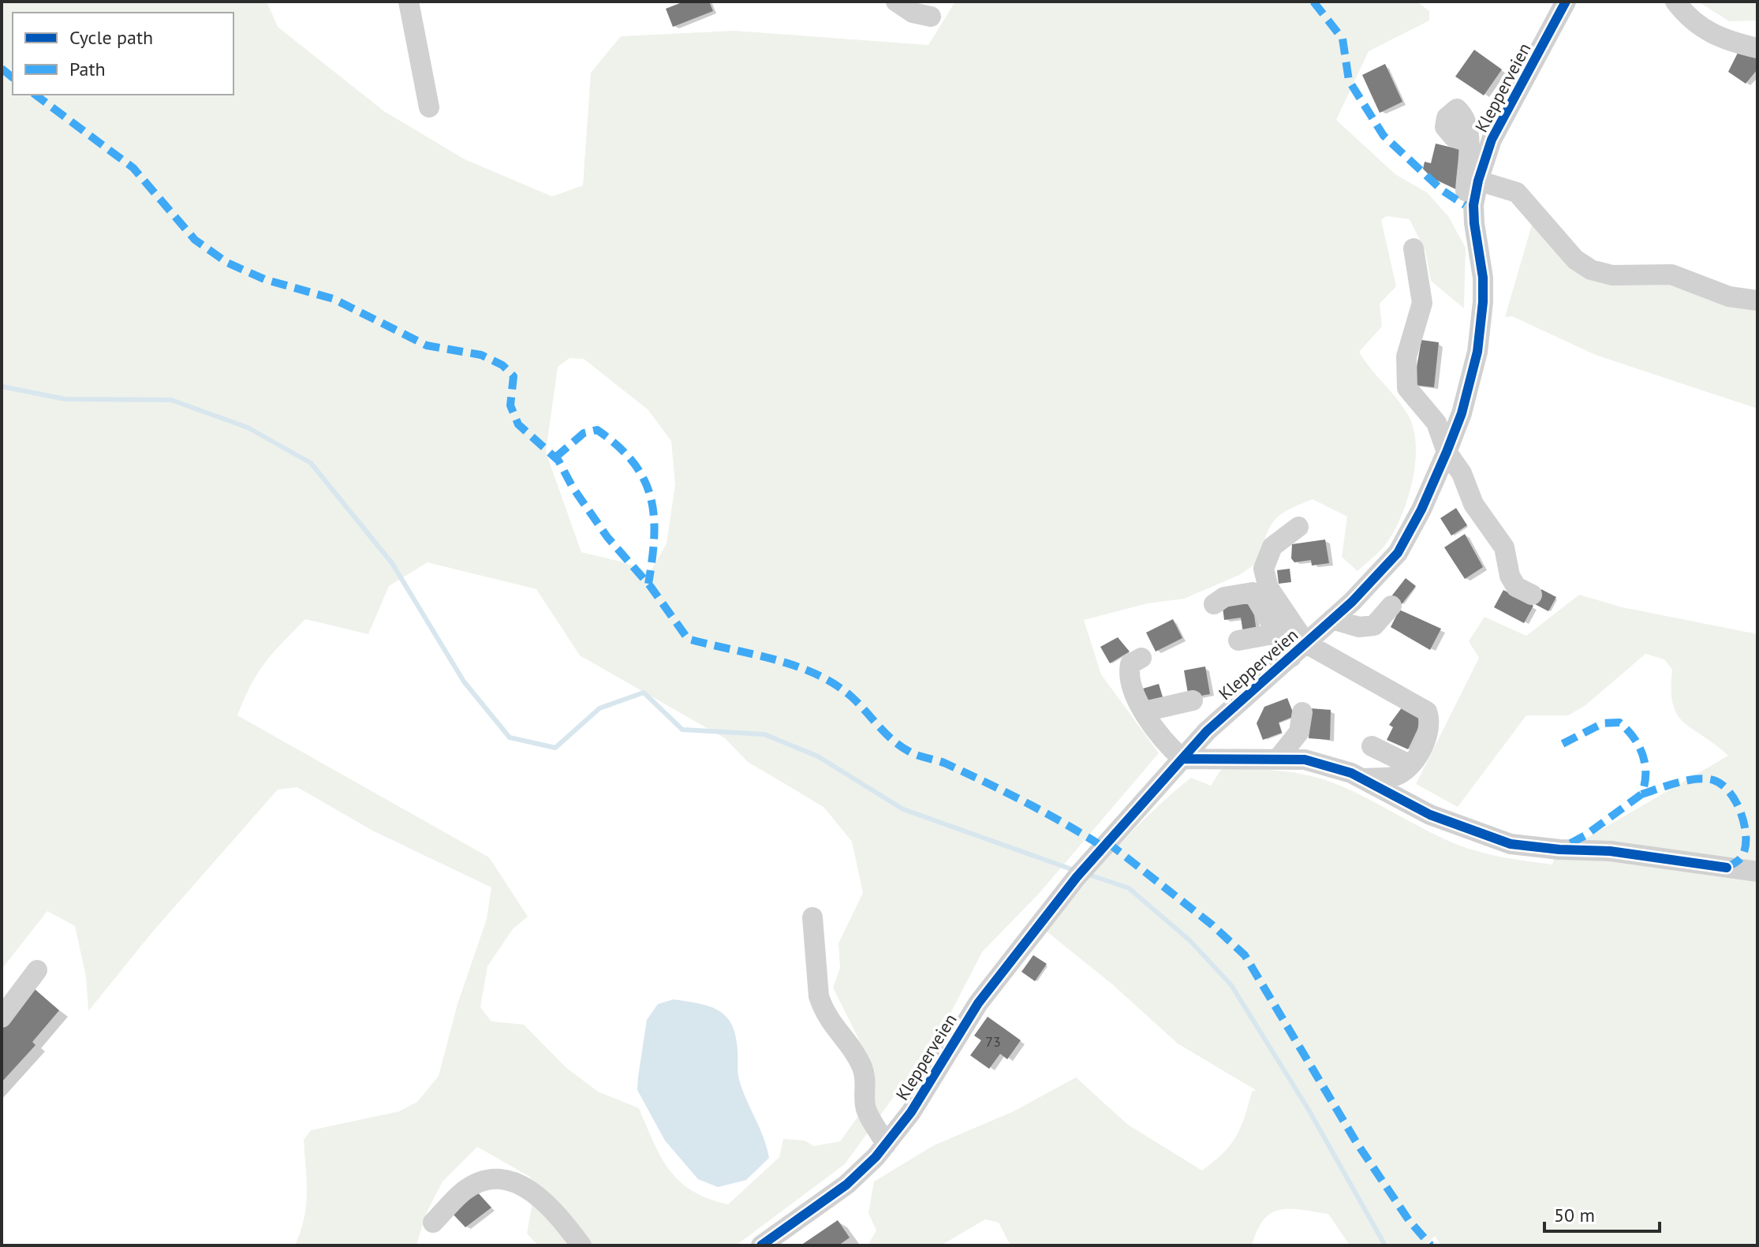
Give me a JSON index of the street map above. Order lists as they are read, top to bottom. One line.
{"streets":{"street":["Klepperveien"]},"house_numbers":["73"],"legend":["Cycle path","Path"],"scale_bar":"50 m"}
